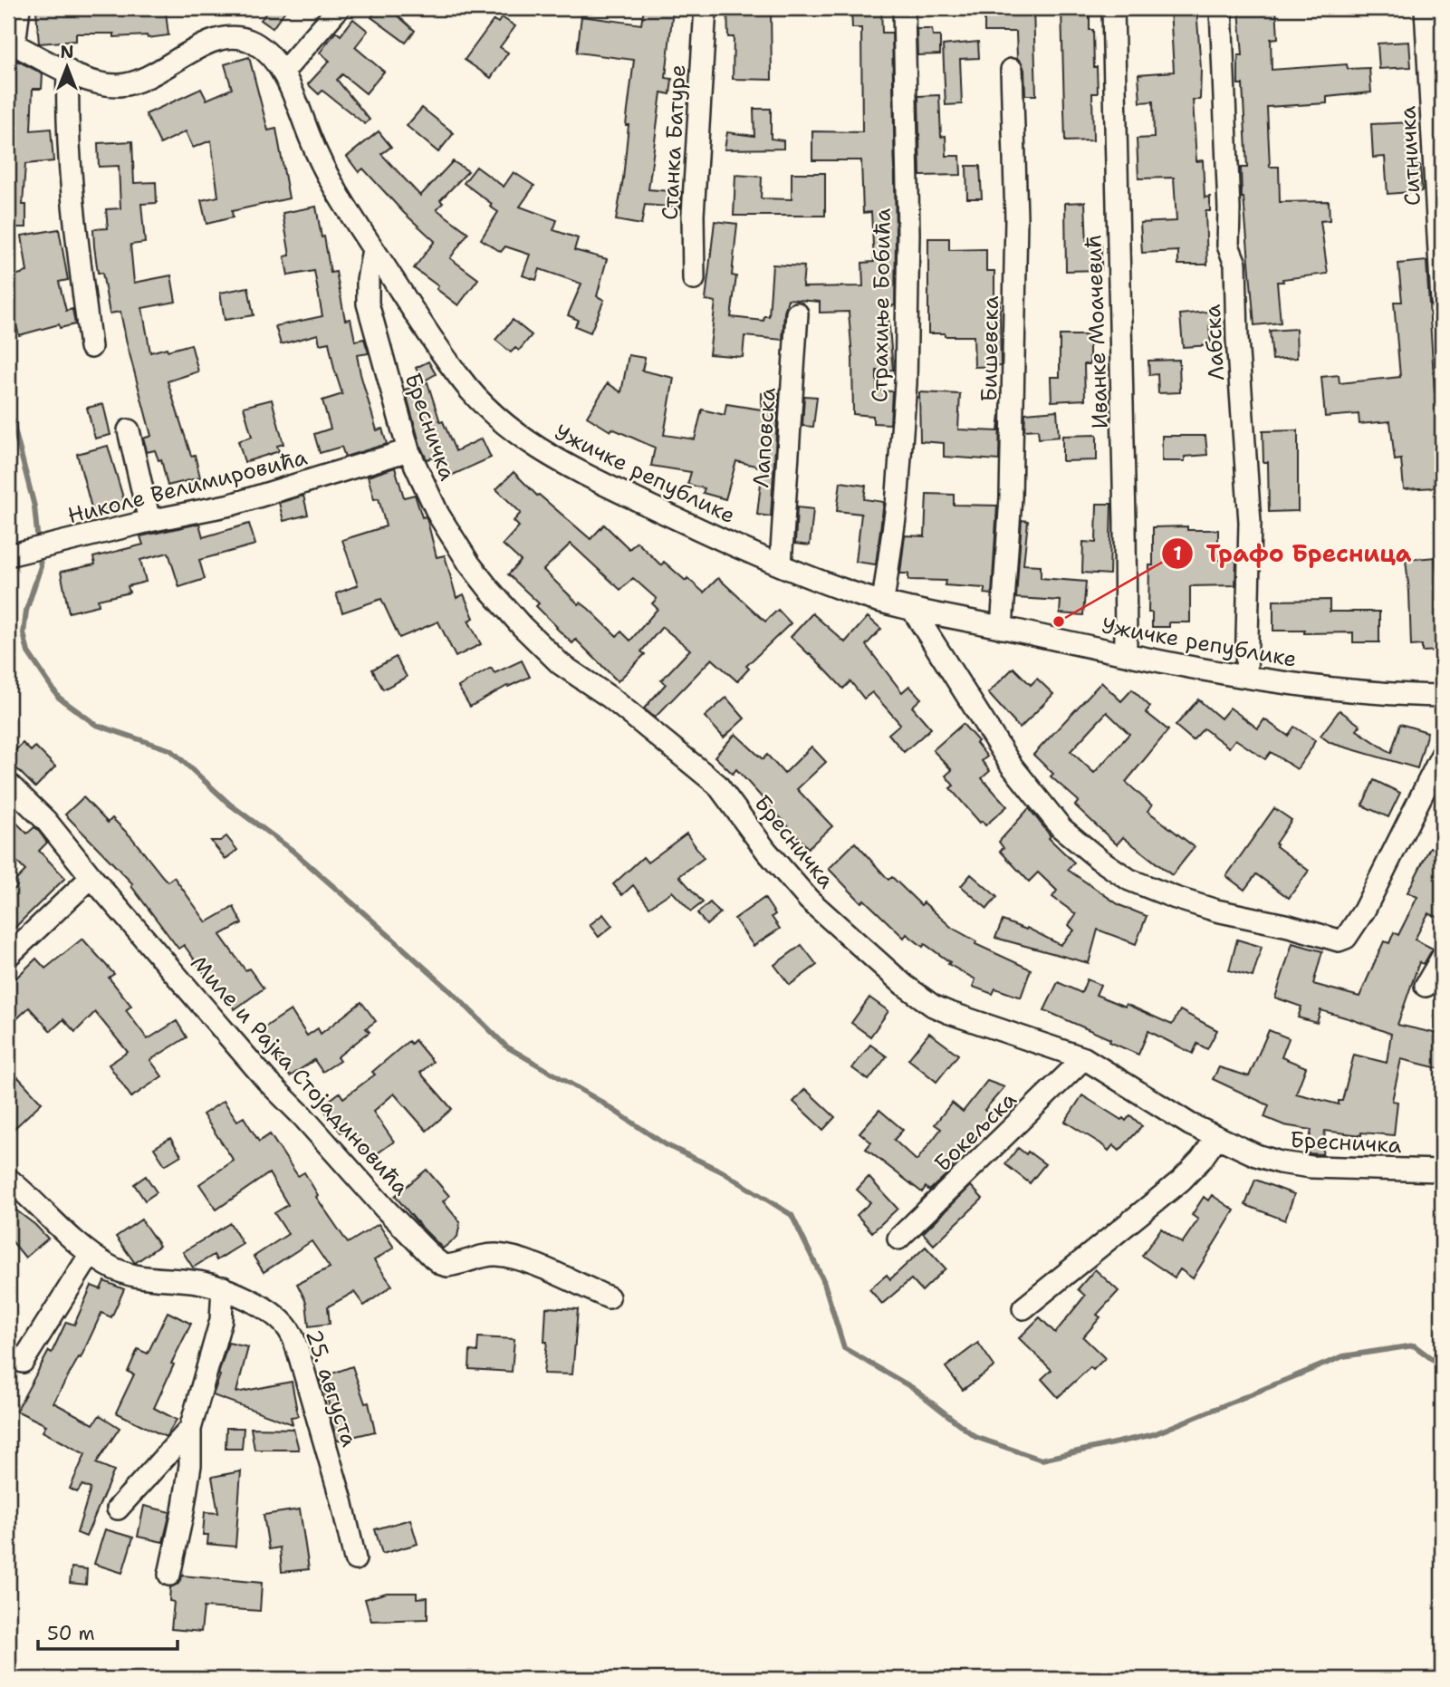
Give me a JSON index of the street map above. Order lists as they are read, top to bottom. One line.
{"streets":{"street":["Станка Батуре","Ситничка","Страхиње Бобића","Иванке Моачевић","Лабска","Бишевска","Бресничка","Лаповска","Ужичке републике","Николе Велимировића","Миле и Рајка Стојадиновића","Бокељска","25. августа"]},"crossings":[["Страхиње Бобића","Ужичке републике"],["Иванке Моачевић","Ужичке републике"],["Лабска","Ужичке републике"],["Бишевска","Ужичке републике"],["Бресничка","Ужичке републике"],["Бресничка","Николе Велимировића"],["Бресничка","Бокељска"],["Лаповска","Ужичке републике"]],"places":["Трафо Бресница"],"scale_bar":"50 m","north":"top"}
